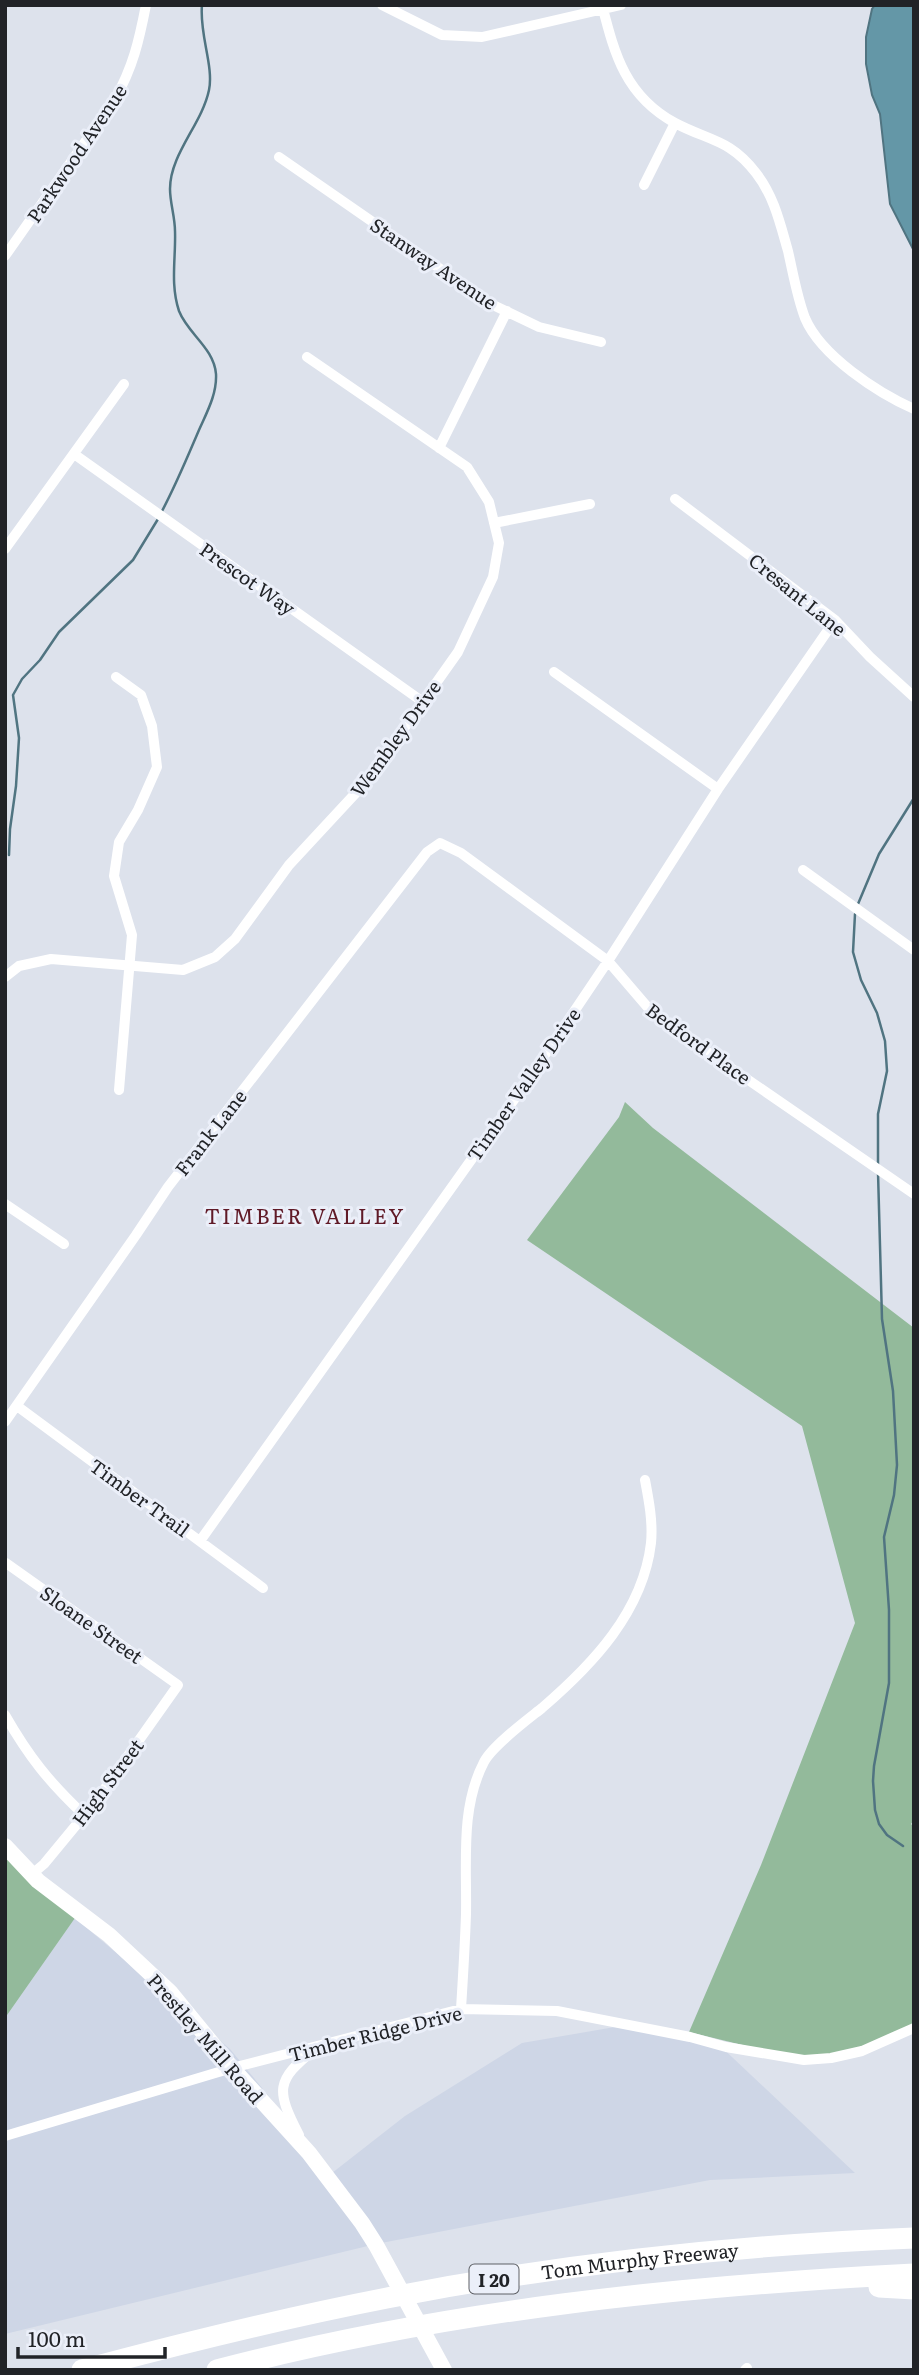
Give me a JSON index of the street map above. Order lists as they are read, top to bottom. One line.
{"streets":{"highway":["Tom Murphy Freeway","I 20"],"street":["Parkwood Avenue","Stanway Avenue","Prescot Way","Cresant Lane","Wembley Drive","Bedford Place","Timber Valley Drive","Frank Lane","Timber Trail","Sloane Street","High Street","Timber Ridge Drive","Prestley Mill Road"]},"crossings":[["Prescot Way","Wembley Drive"],["Cresant Lane","Timber Valley Drive"],["Bedford Place","Timber Valley Drive"],["Bedford Place","Frank Lane"],["Timber Valley Drive","Timber Trail"],["Frank Lane","Timber Trail"],["Sloane Street","High Street"],["High Street","Prestley Mill Road"],["Timber Ridge Drive","Prestley Mill Road"]],"districts":["TIMBER VALLEY"],"scale_bar":"100 m"}
